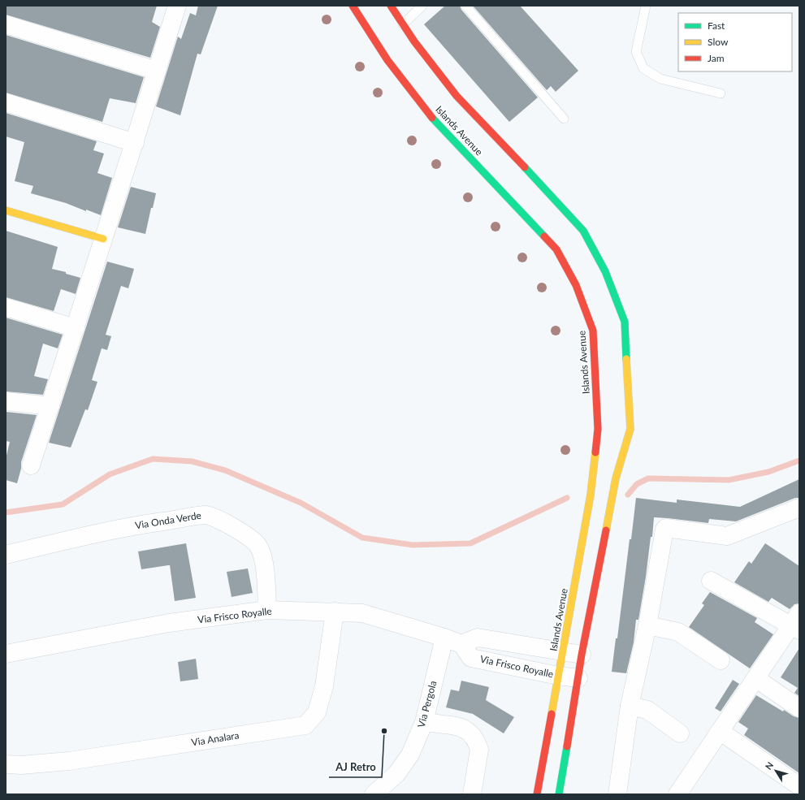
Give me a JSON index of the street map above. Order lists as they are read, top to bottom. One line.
{"streets":{"street":["Islands Avenue","Via Onda Verde","Via Frisco Royalle","Via Pergola","Via Analara"]},"crossings":[["Islands Avenue","Via Frisco Royalle"],["Via Onda Verde","Via Frisco Royalle"],["Via Frisco Royalle","Via Pergola"],["Via Frisco Royalle","Via Analara"]],"places":["AJ Retro"],"legend":["Fast","Slow","Jam"],"north":"top left"}
